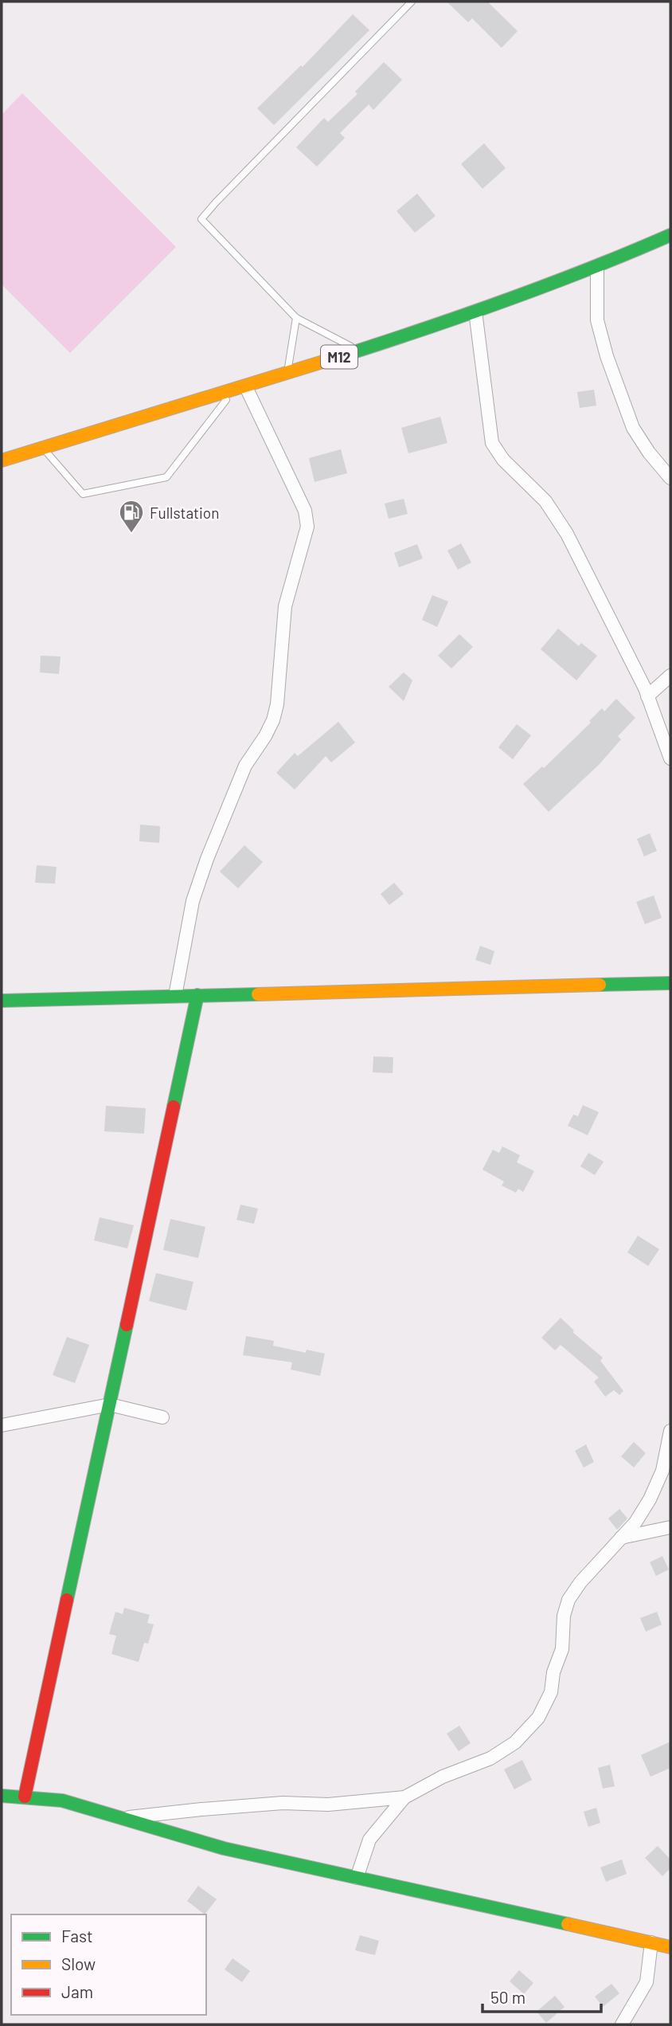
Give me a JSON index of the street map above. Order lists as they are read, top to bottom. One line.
{"streets":{"main road":["M12"]},"places":{"fuel station":["Fullstation"]},"legend":["Fast","Slow","Jam"],"scale_bar":"50 m"}
